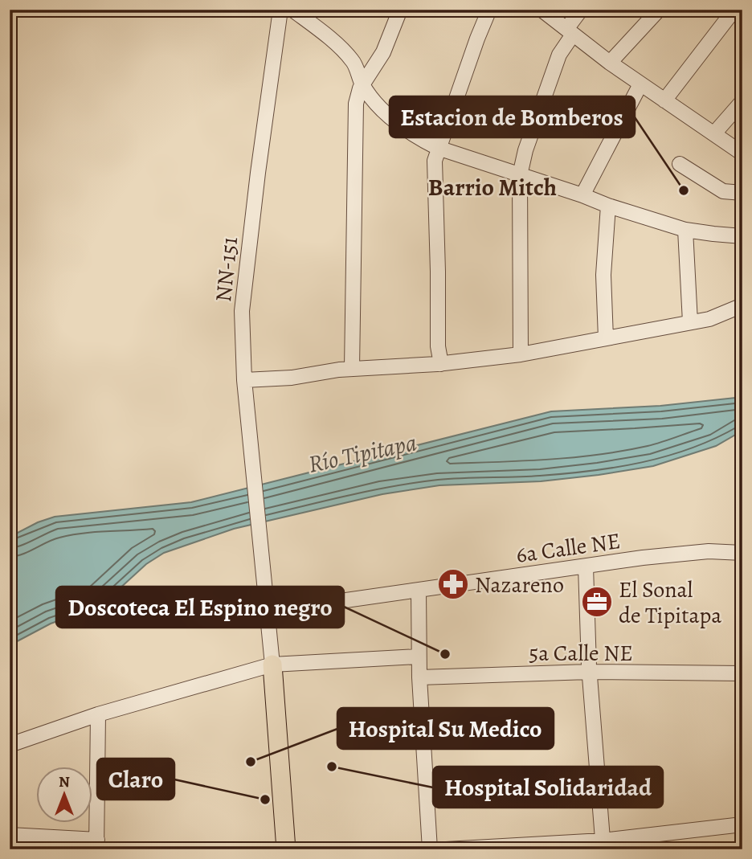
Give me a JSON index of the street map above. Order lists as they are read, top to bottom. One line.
{"streets":{"main road":["NN-151"],"street":["6a Calle NE","5a Calle NE"]},"crossings":[["NN-151","6a Calle NE"]],"districts":["Barrio Mitch"],"water":["Río Tipitapa"],"places":{"other":["Estacion de Bomberos","Doscoteca El Espino negro","Hospital Su Medico","Hospital Solidaridad","Claro"],"pharmacy":["Nazareno"],"office":["El Sonal de Tipitapa"]},"north":"top"}
